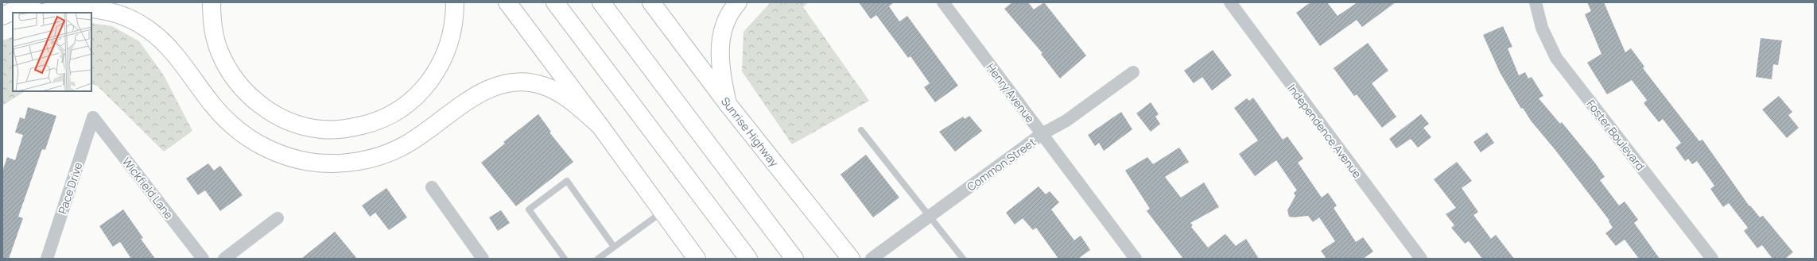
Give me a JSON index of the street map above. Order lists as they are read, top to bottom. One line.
{"streets":{"main road":["Sunrise Highway"],"street":["Henry Avenue","Independence Avenue","Foster Boulevard","Common Street","Pace Drive","Wickfield Lane"]},"crossings":[["Henry Avenue","Common Street"],["Pace Drive","Wickfield Lane"]]}
